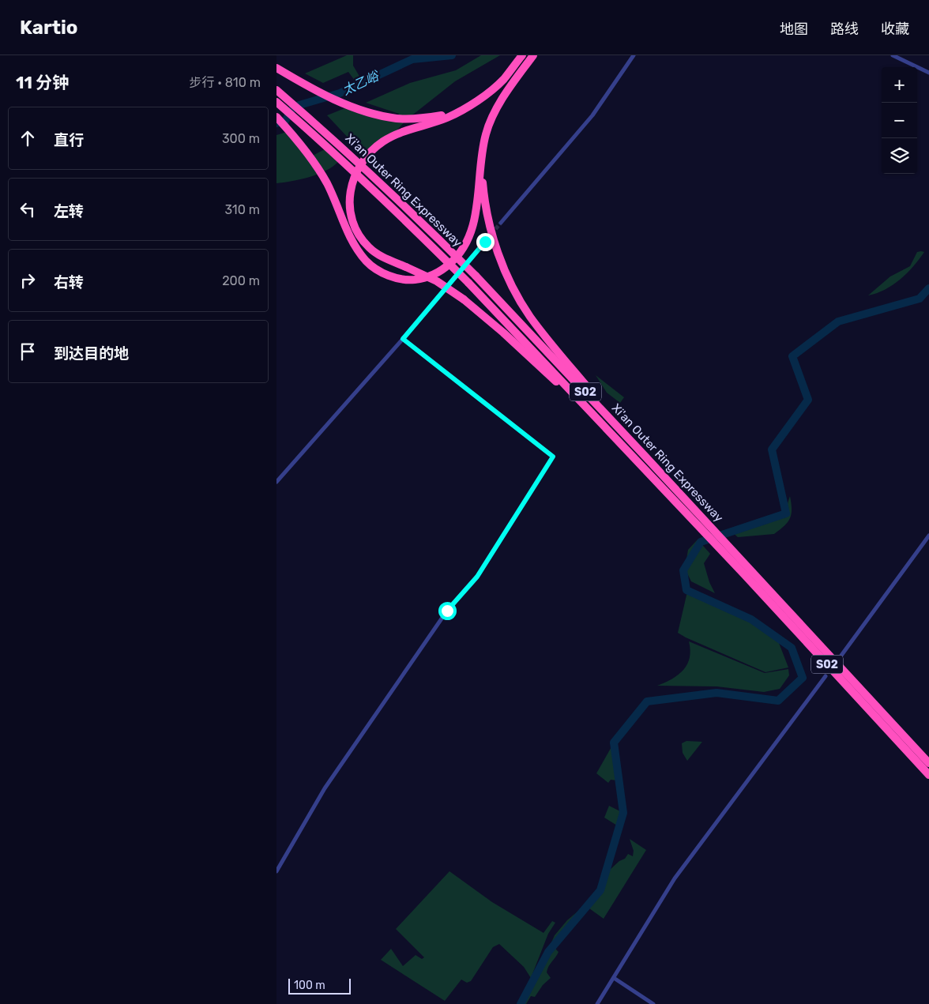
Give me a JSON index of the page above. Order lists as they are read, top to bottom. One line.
{"streets":{"highway":["Xi'an Outer Ring Expressway","S02"]},"water":["太乙峪"],"scale_bar":"100 m","page":{"header":"Kartio","nav":["地图","路线","收藏"],"heading":["11 分钟","步行 · 810 m"],"map_buttons":["+","−"],"list":[["直行","300 m"],["左转","310 m"],["右转","200 m"],"到达目的地"],"scale":"100 m"}}
